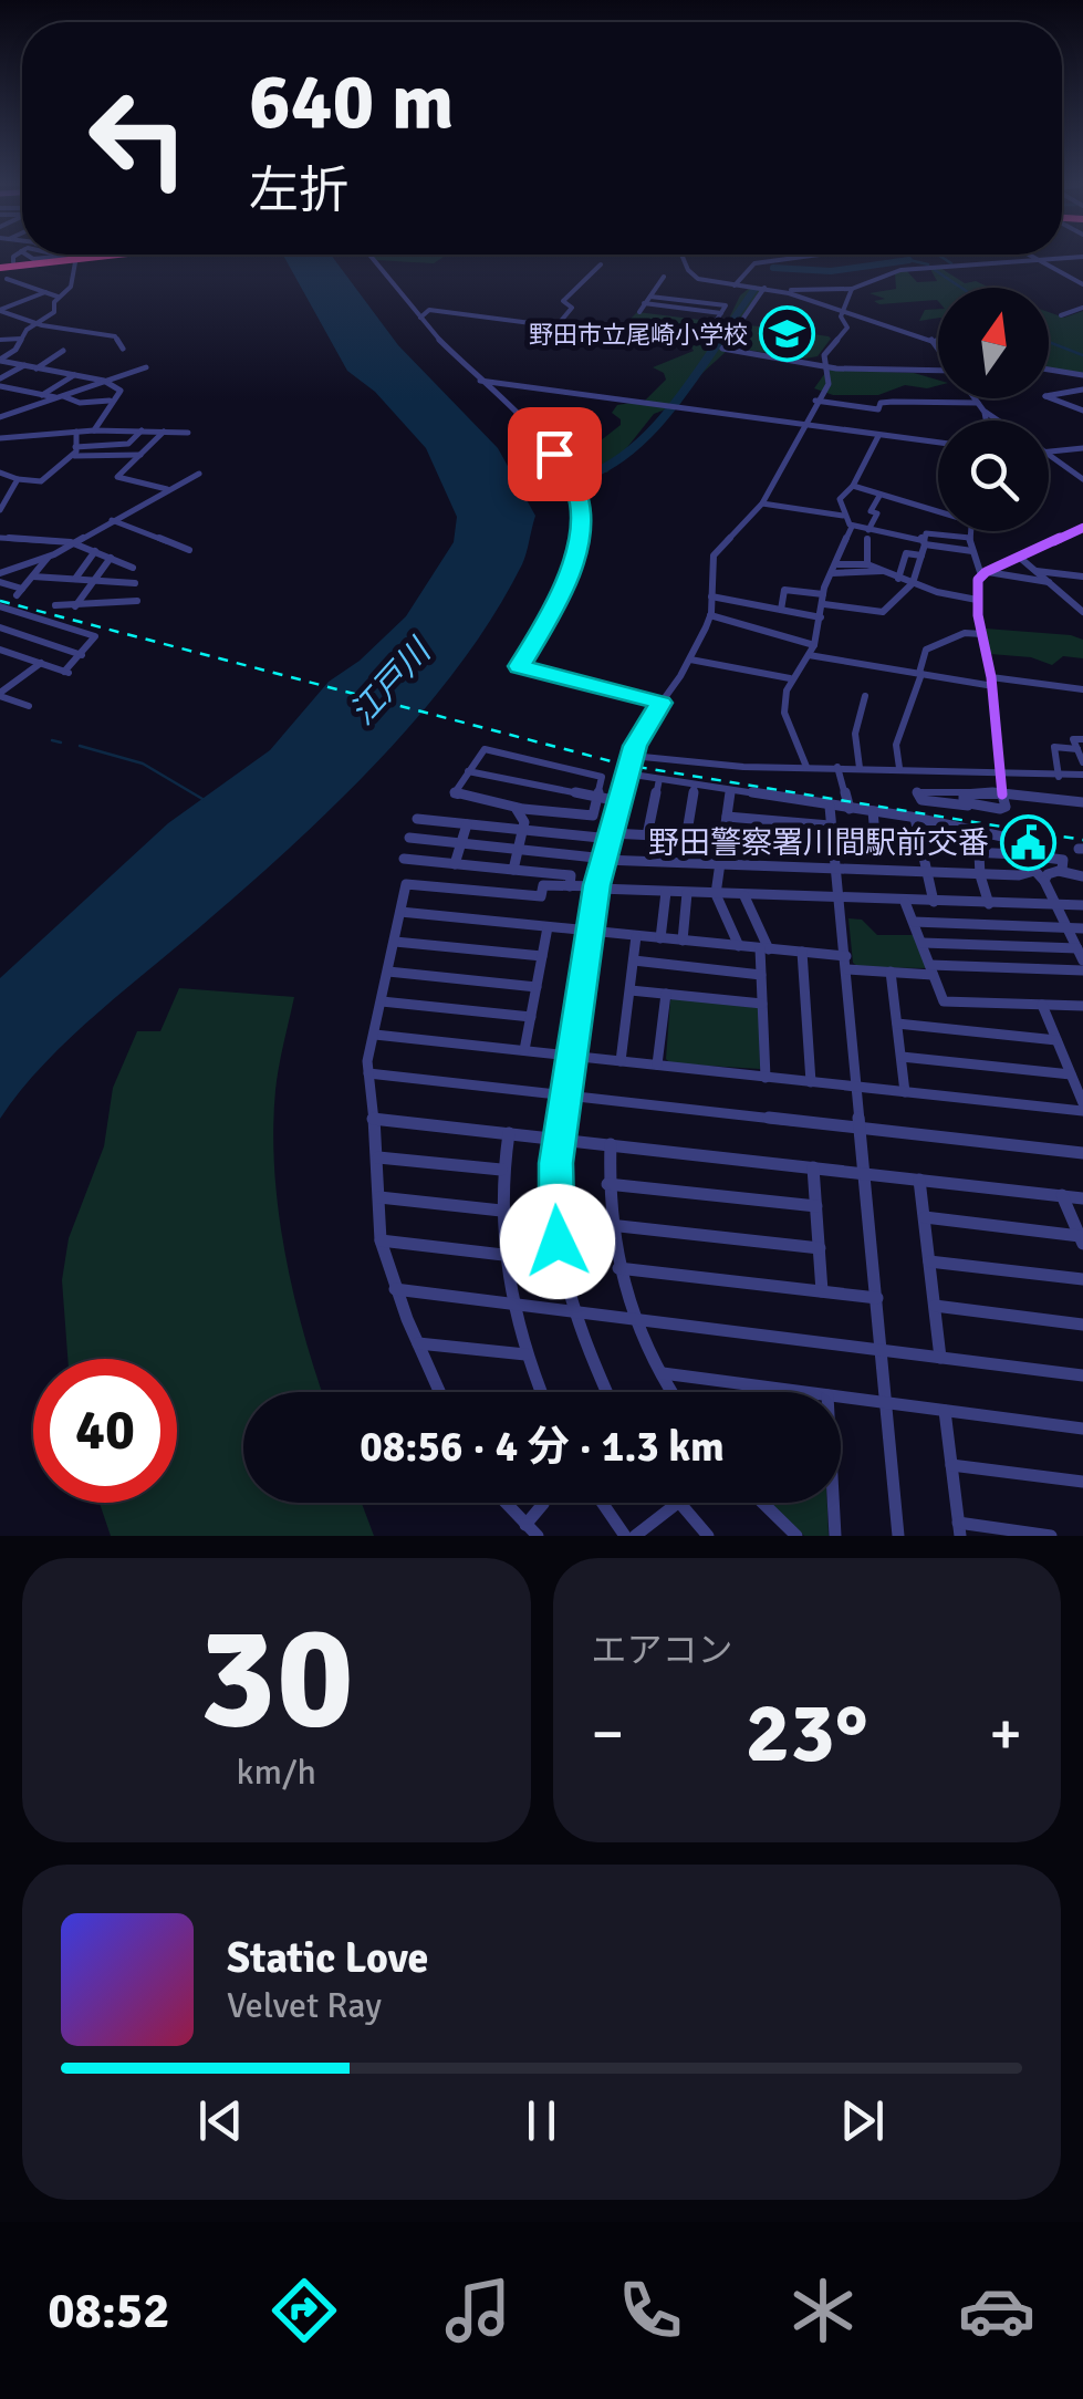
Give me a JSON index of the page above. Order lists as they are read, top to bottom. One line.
{"water":["江戸川"],"places":{"school or university":["野田市立尾崎小学校"],"public building":["野田警察署川間駅前交番"]},"north":"top","page":{"turn":["640 m","左折"],"limit":"40","trip":"08:56 · 4 分 · 1.3 km","tile":[["30","km/h"],"エアコン"],"heat":["−","23°","+"],"song":["Static Love","Velvet Ray"],"tabs":"08:52"}}
